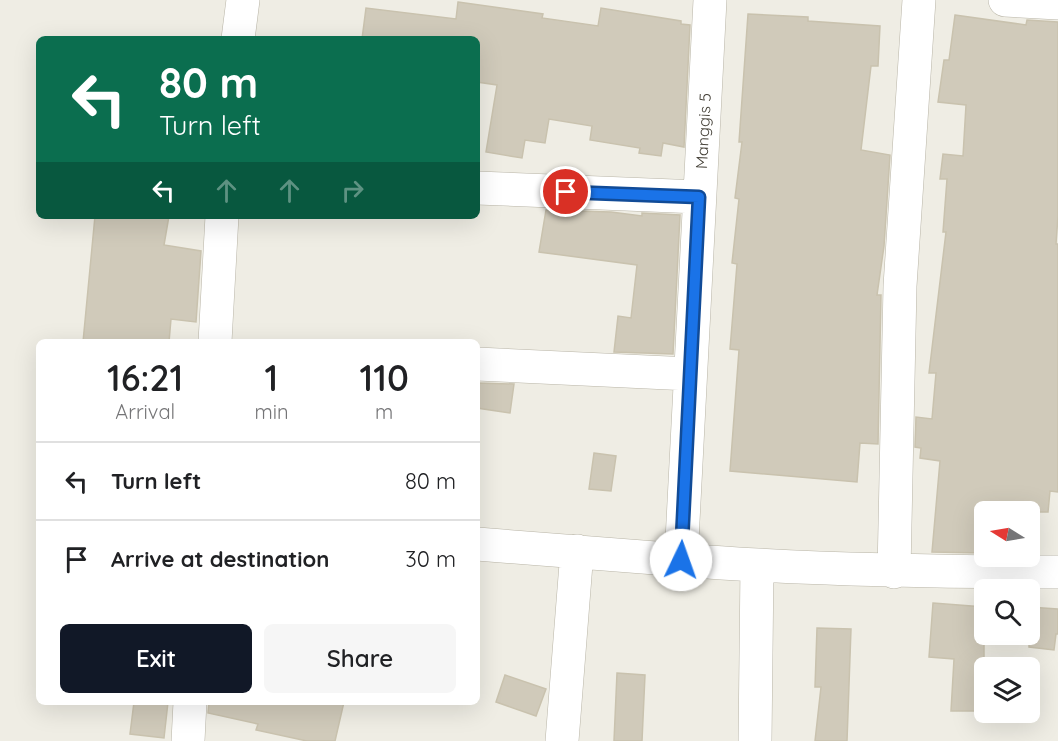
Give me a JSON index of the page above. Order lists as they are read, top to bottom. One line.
{"streets":{"street":["Manggis 5"]},"north":"left","page":{"turn":["80 m","Turn left"],"eta":["16:21","Arrival","1","min","110","m"],"list":[{"name":"Turn left","value":"80 m"},{"name":"Arrive at destination","value":"30 m"}],"buttons":["Exit","Share"]}}
